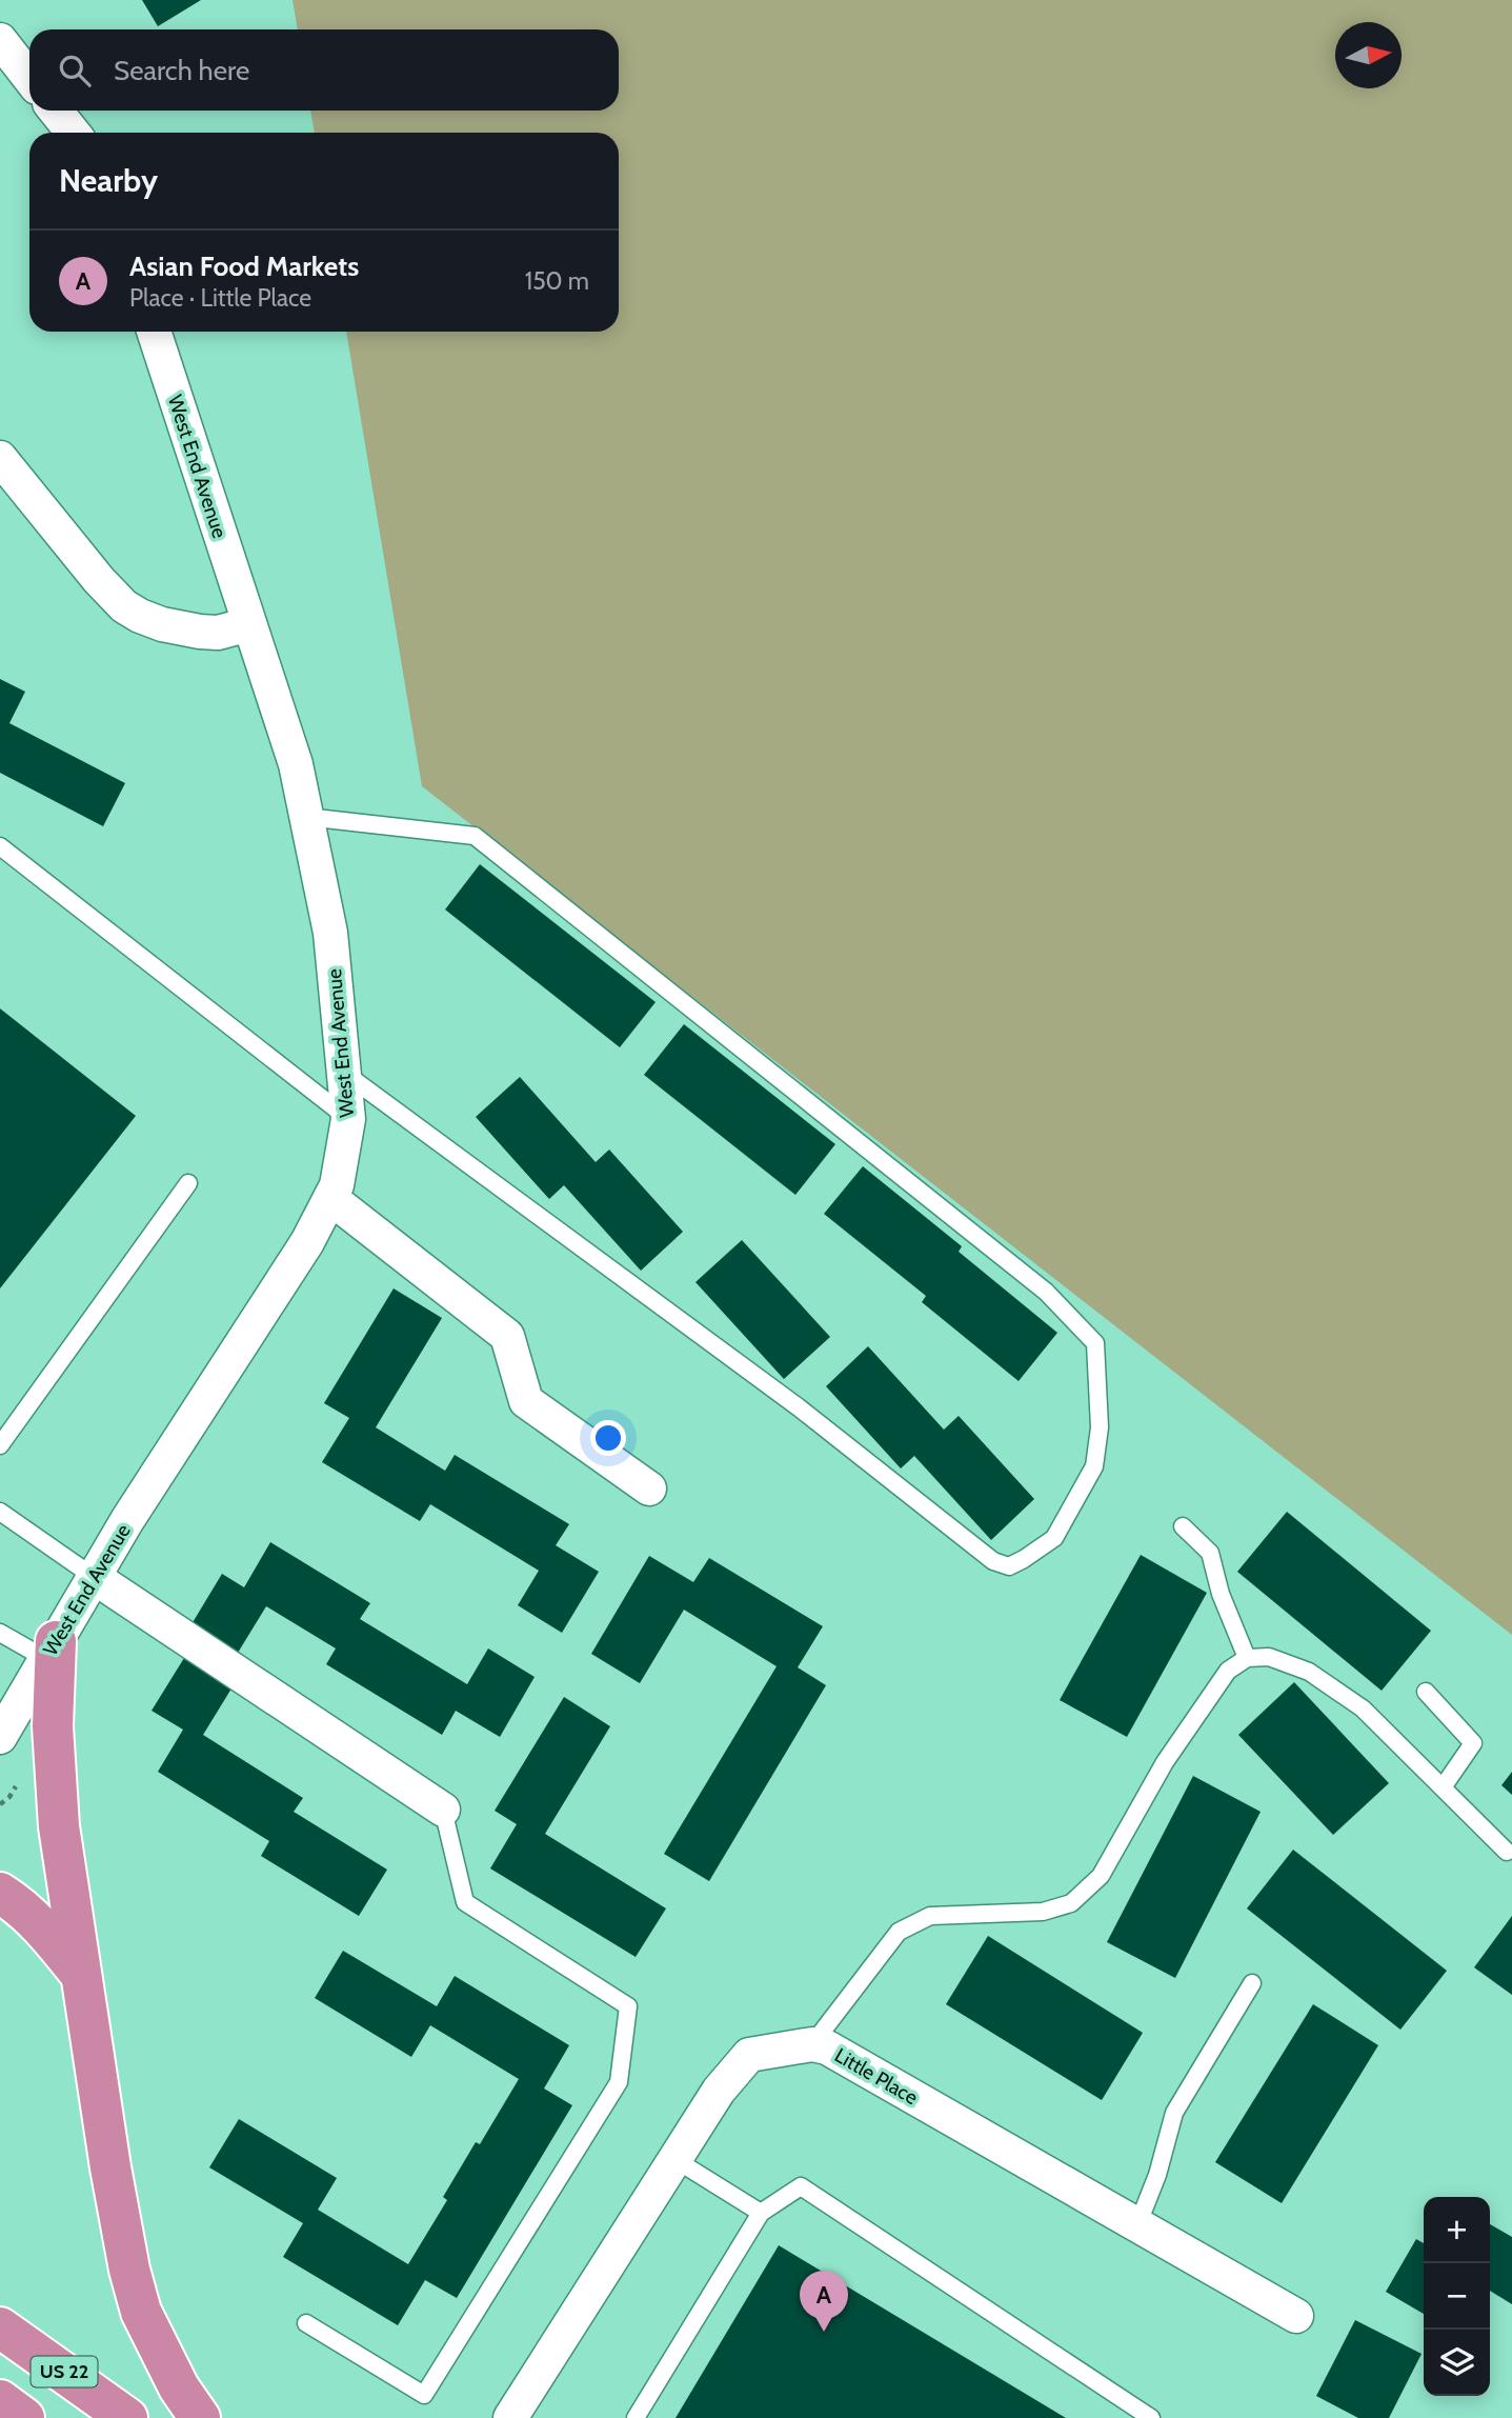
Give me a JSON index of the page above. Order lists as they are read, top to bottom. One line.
{"streets":{"highway":["US 22"],"street":["West End Avenue","Little Place"]},"north":"right","page":{"search":"Search here","heading":"Nearby","list":[{"mark":"A","name":"Asian Food Markets","note":"Place · Little Place","value":"150 m"}],"map_buttons":["+","−"],"pins":"A"}}
